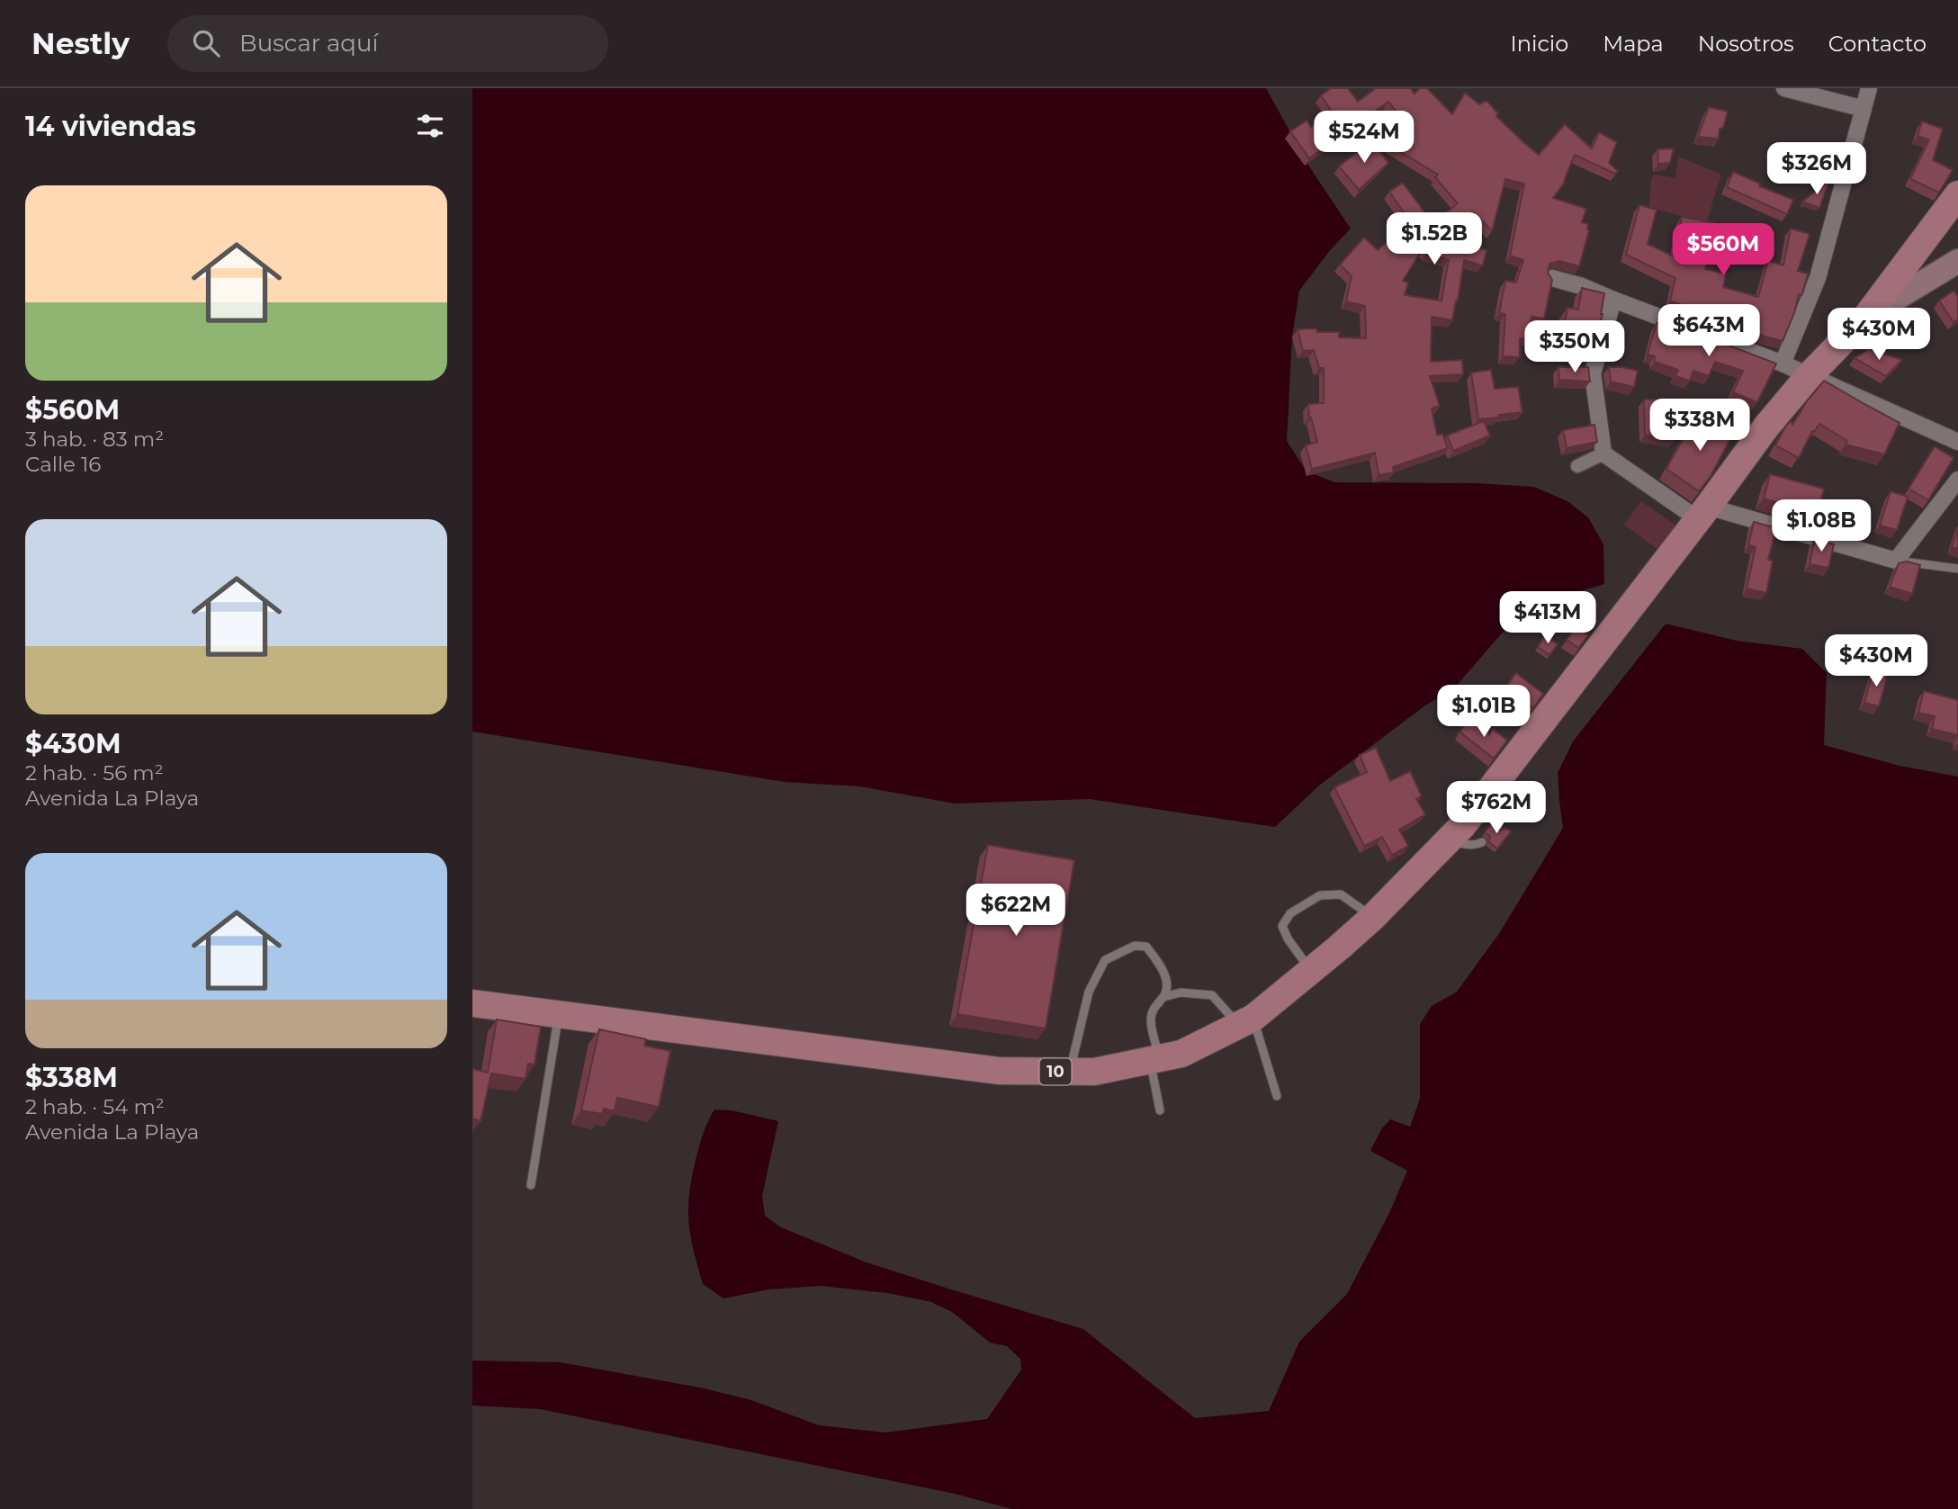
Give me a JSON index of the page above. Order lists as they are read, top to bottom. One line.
{"streets":{"main road":["10"]},"page":{"header":"Nestly","search":"Buscar aquí","nav":["Inicio","Mapa","Nosotros","Contacto"],"heading":"14 viviendas","price":["$524M","$326M","$1.52B","$560M","$643M","$430M","$350M","$338M","$1.08B","$413M","$430M","$1.01B","$762M","$622M"],"list":[{"name":"$560M","note":"3 hab. · 83 m² · Calle 16"},{"name":"$430M","note":"2 hab. · 56 m² · Avenida La Playa"},{"name":"$338M","note":"2 hab. · 54 m² · Avenida La Playa"}]}}
